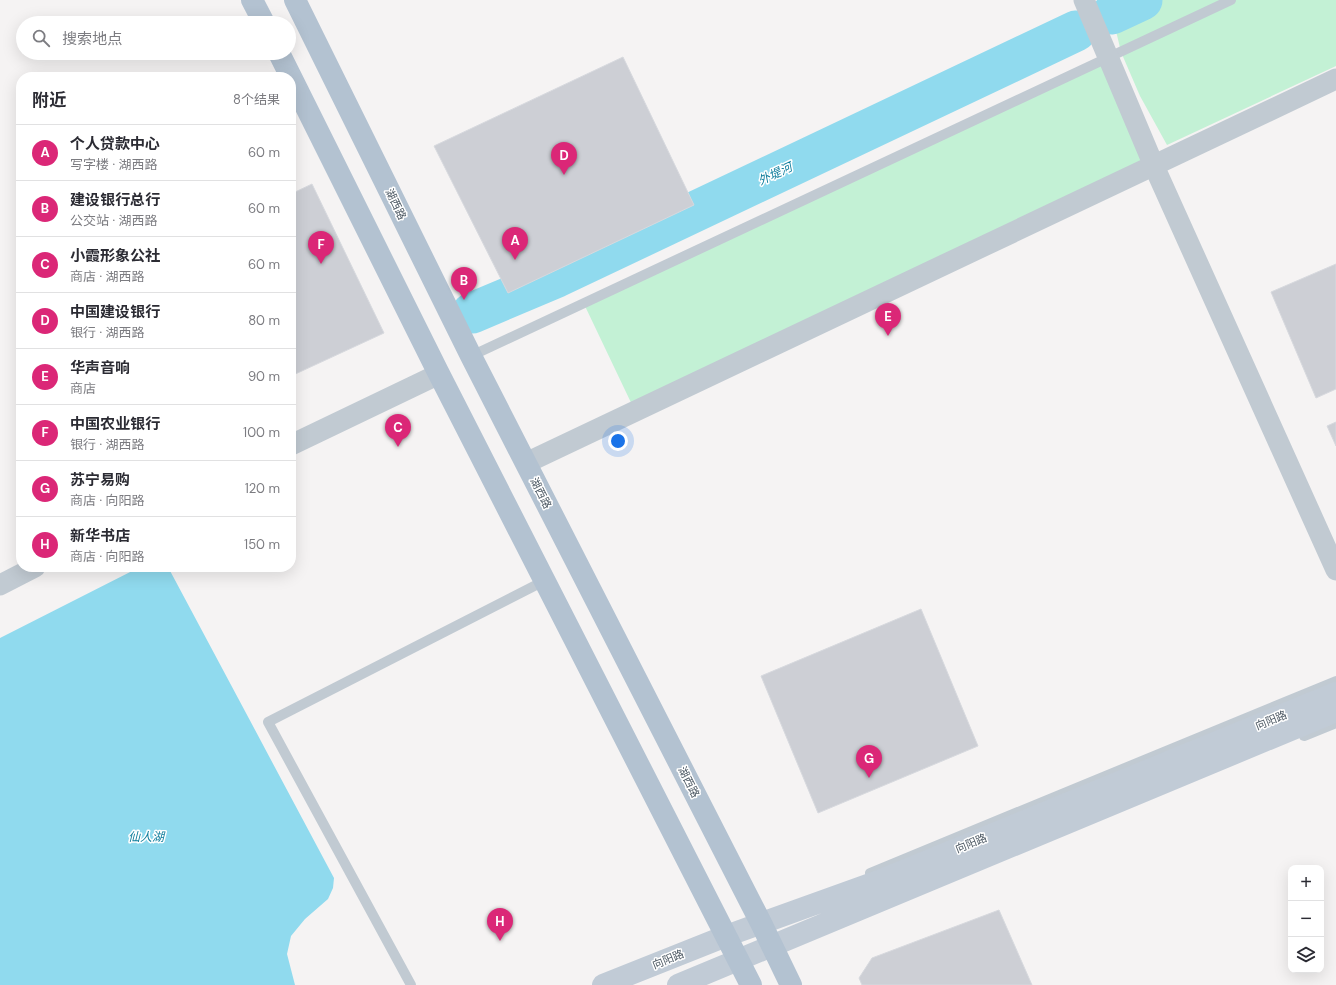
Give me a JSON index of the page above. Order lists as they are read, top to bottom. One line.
{"streets":{"main road":["湖西路","向阳路"]},"crossings":[["湖西路","向阳路"]],"water":["外堤河","仙人湖"],"page":{"search":"搜索地点","heading":["附近","8个结果"],"list":[{"mark":"A","name":"个人贷款中心","note":"写字楼 · 湖西路","value":"60 m"},{"mark":"B","name":"建设银行总行","note":"公交站 · 湖西路","value":"60 m"},{"mark":"C","name":"小霞形象公社","note":"商店 · 湖西路","value":"60 m"},{"mark":"D","name":"中国建设银行","note":"银行 · 湖西路","value":"80 m"},{"mark":"E","name":"华声音响","note":"商店","value":"90 m"},{"mark":"F","name":"中国农业银行","note":"银行 · 湖西路","value":"100 m"},{"mark":"G","name":"苏宁易购","note":"商店 · 向阳路","value":"120 m"},{"mark":"H","name":"新华书店","note":"商店 · 向阳路","value":"150 m"}],"pins":["D","A","F","B","E","C","G","H"],"map_buttons":["+","−"]}}
